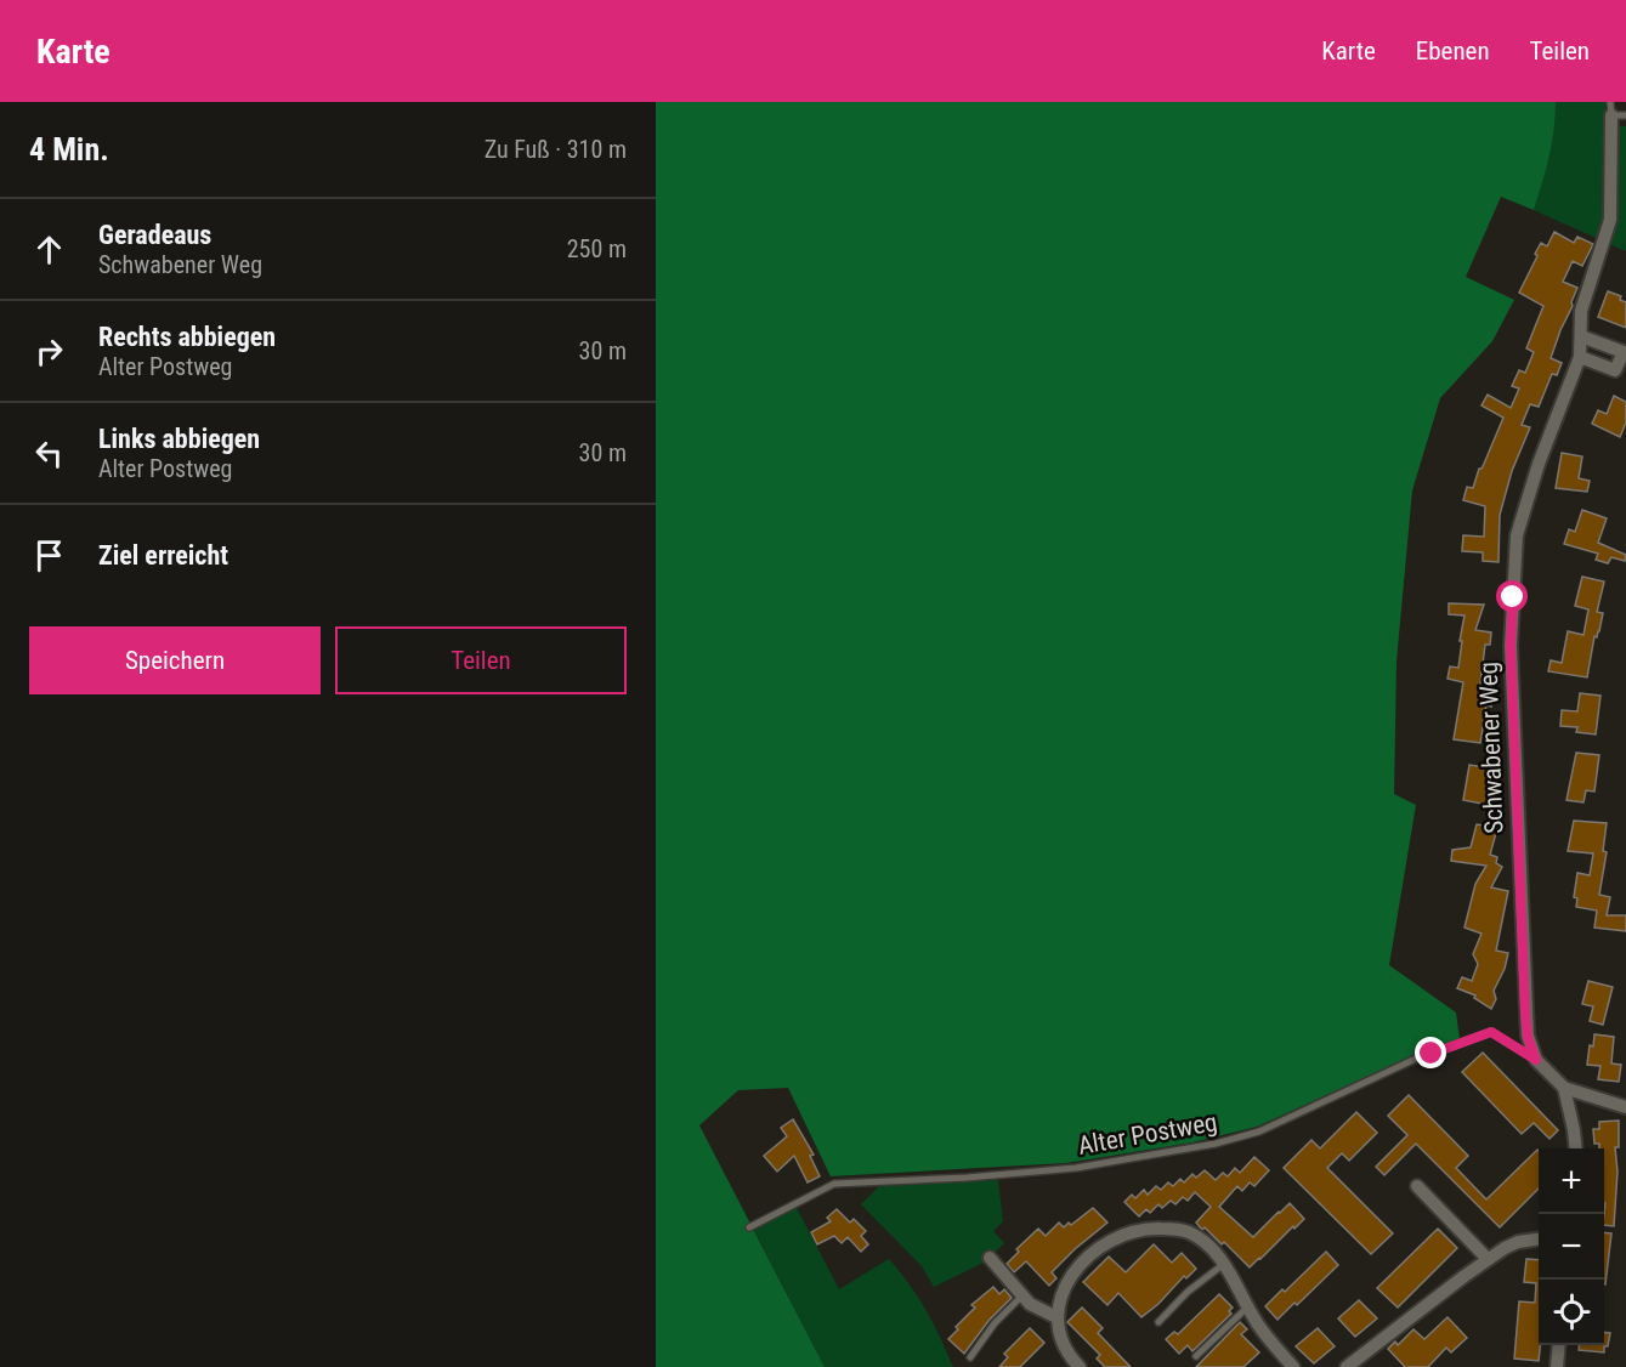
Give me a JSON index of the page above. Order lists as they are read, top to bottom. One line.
{"streets":{"street":["Schwabener Weg"],"lane":["Alter Postweg"]},"crossings":[["Schwabener Weg","Alter Postweg"]],"page":{"header":"Karte","nav":["Karte","Ebenen","Teilen"],"heading":["4 Min.","Zu Fuß · 310 m"],"list":[["Geradeaus","Schwabener Weg","250 m"],["Rechts abbiegen","Alter Postweg","30 m"],["Links abbiegen","Alter Postweg","30 m"],"Ziel erreicht"],"buttons":["Speichern","Teilen"],"map_buttons":["+","−"]}}
